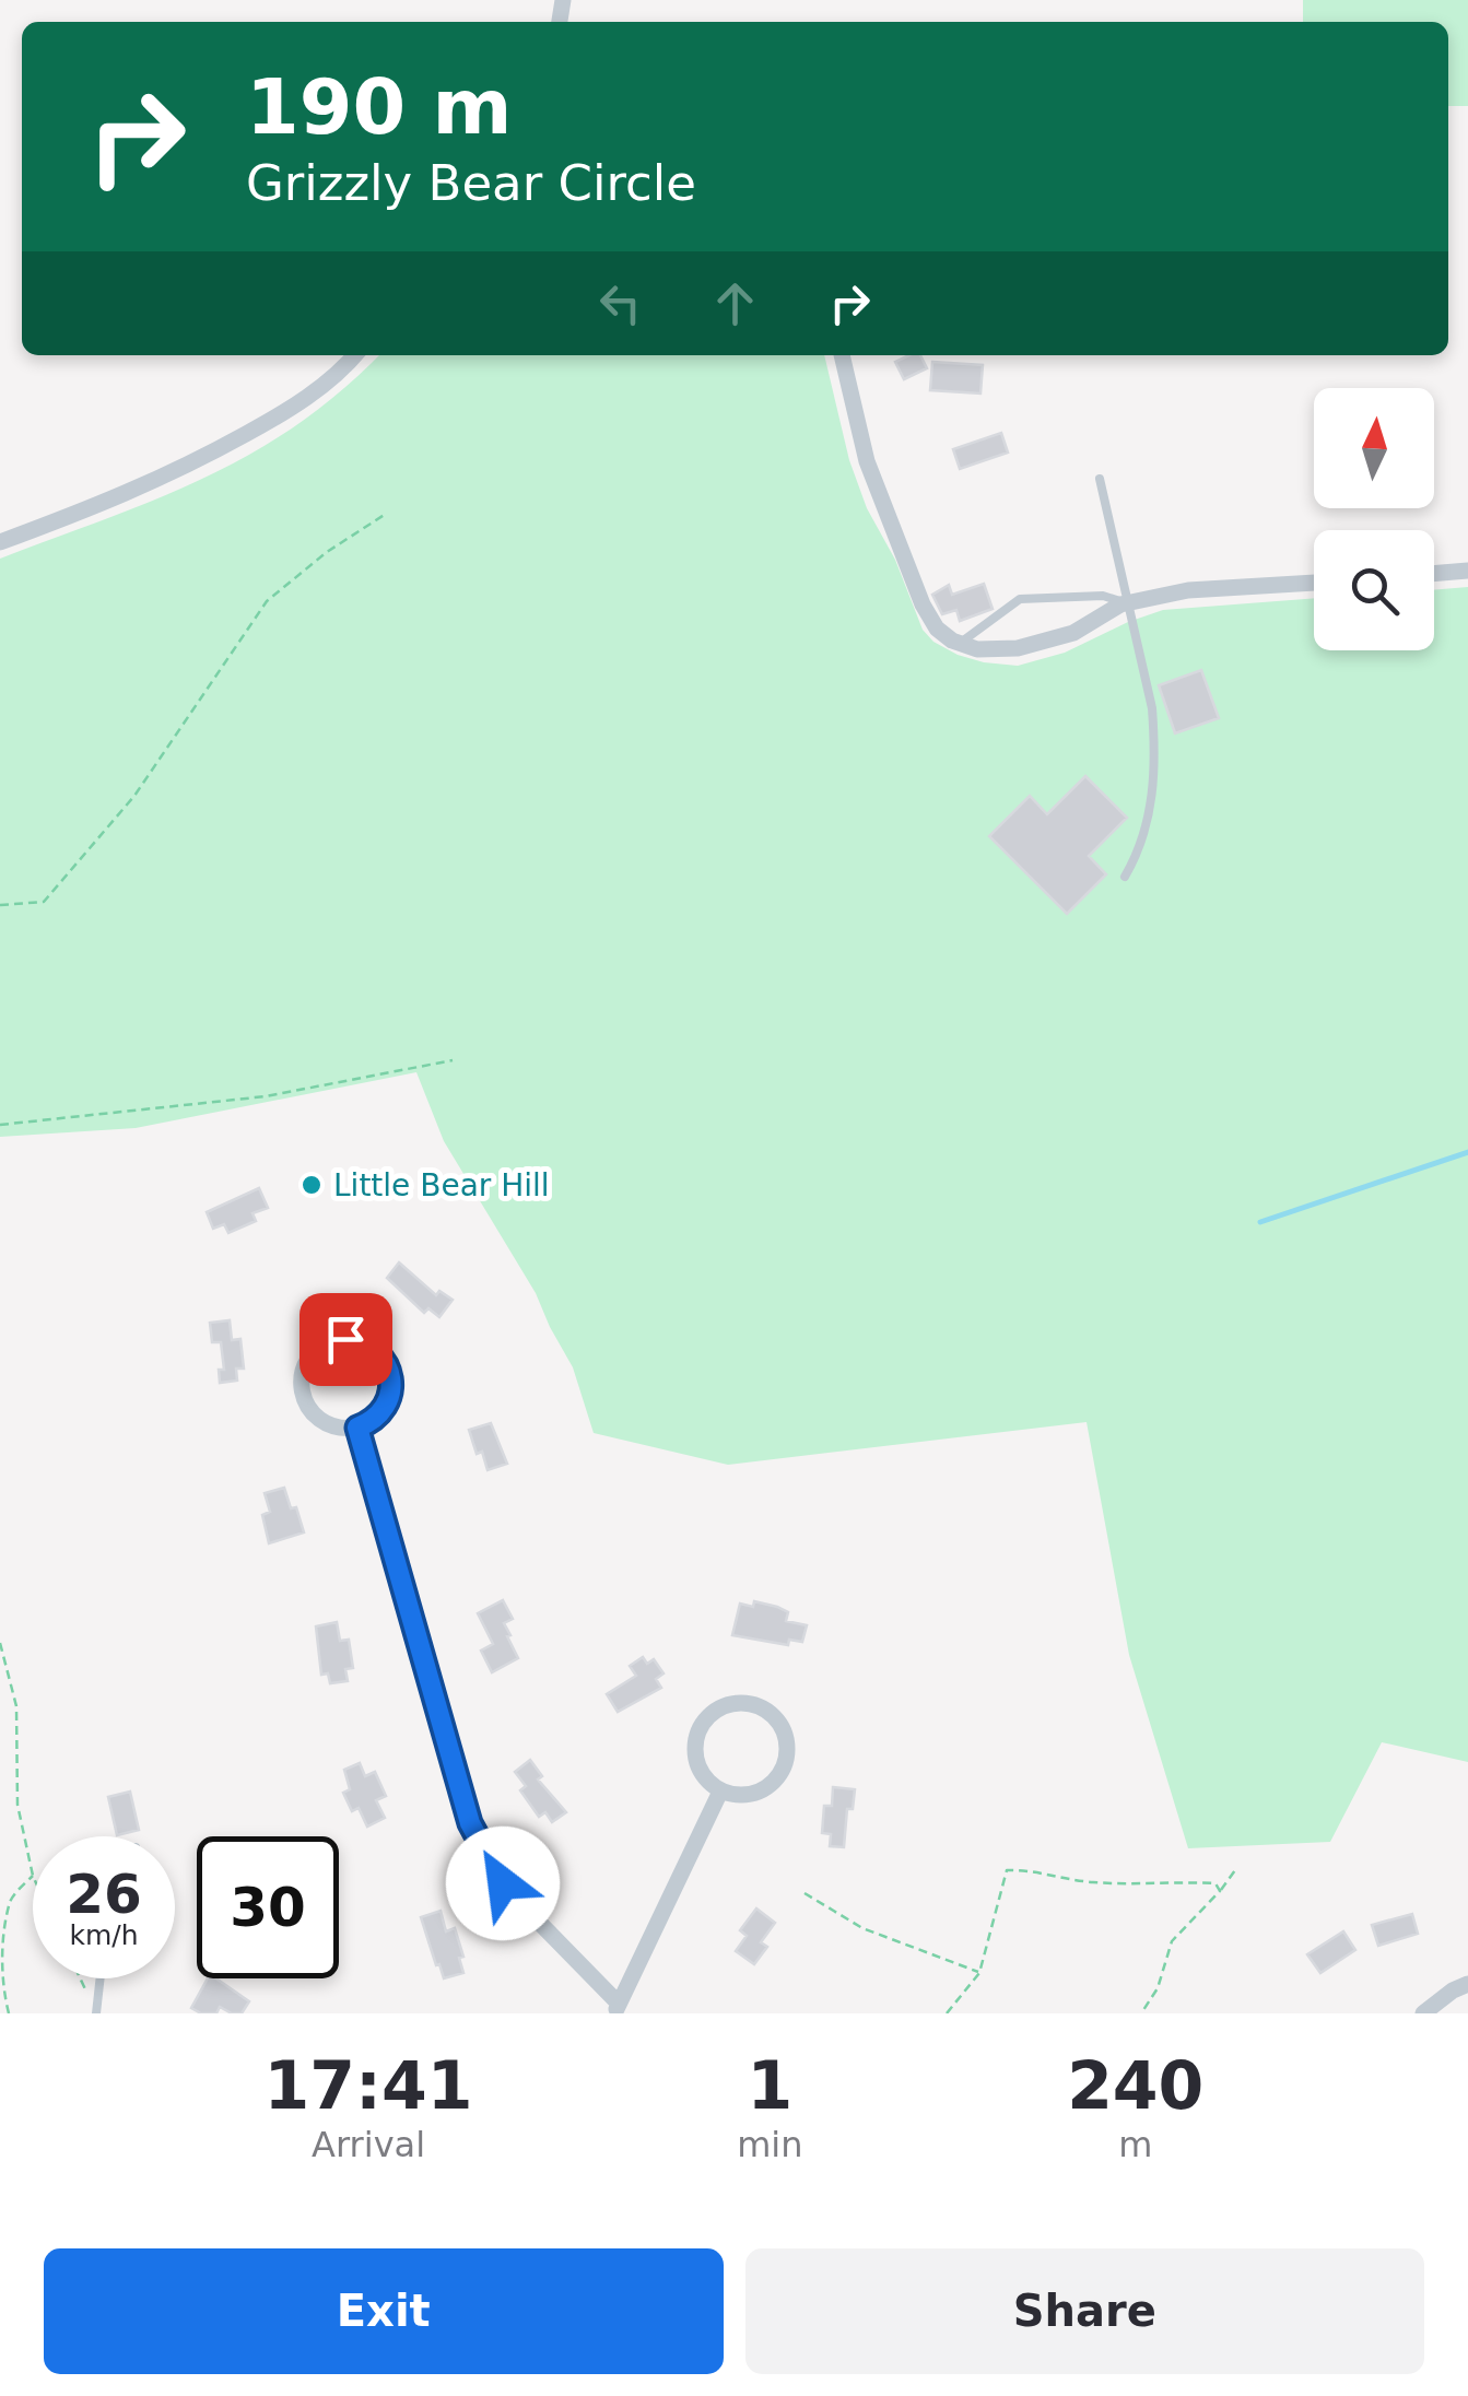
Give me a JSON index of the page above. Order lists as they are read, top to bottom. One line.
{"places":["Little Bear Hill"],"north":"top","page":{"turn":["190 m","Grizzly Bear Circle"],"speed":"26 km/h","limit":"30","eta":["17:41","Arrival","1","min","240","m"],"buttons":["Exit","Share"]}}
